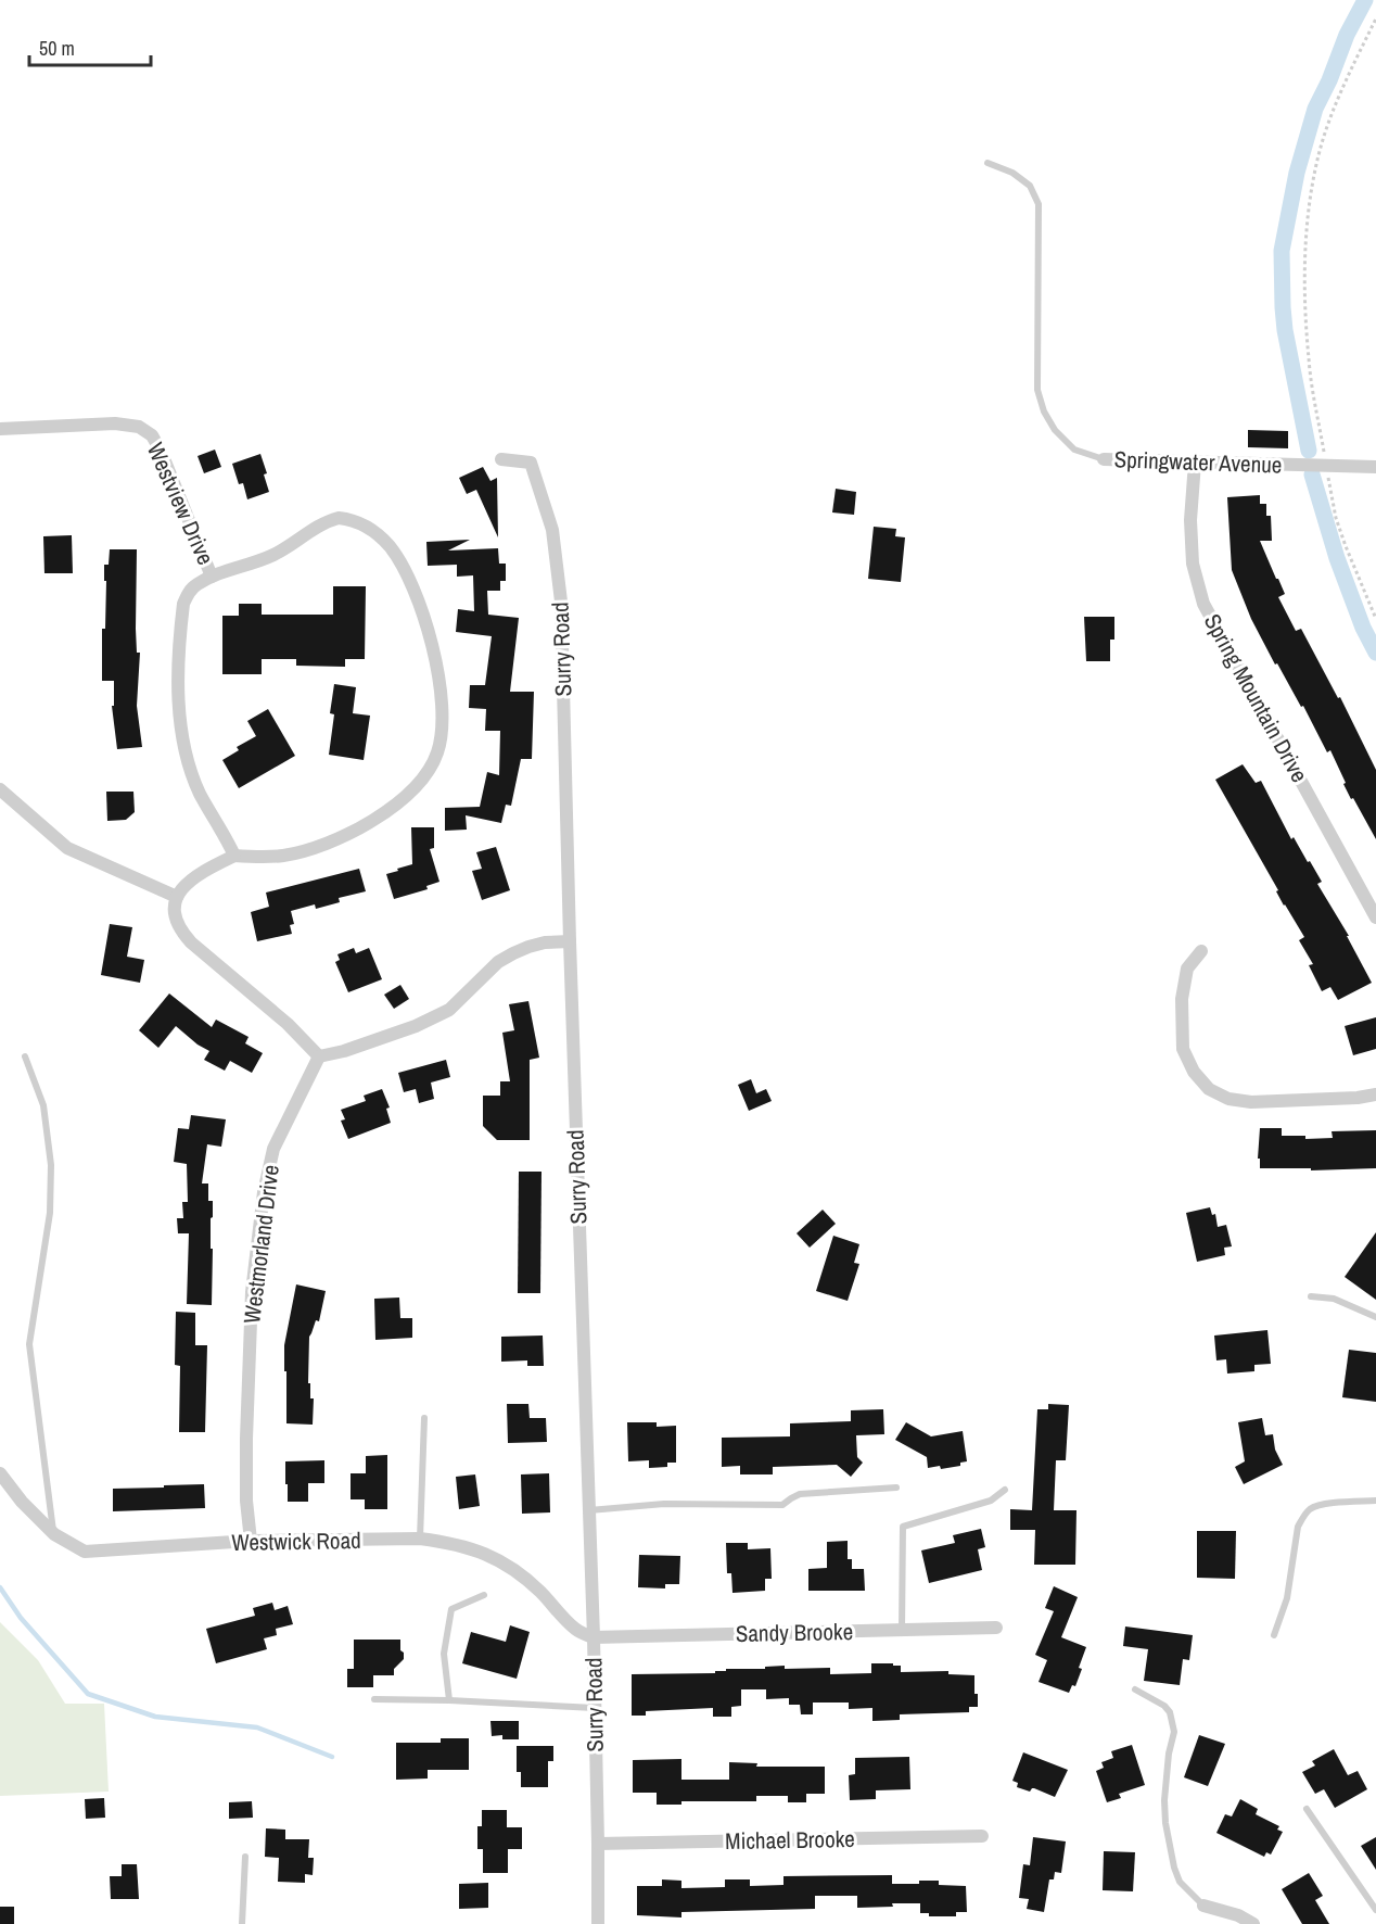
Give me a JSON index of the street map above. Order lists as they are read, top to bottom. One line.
{"streets":{"street":["Springwater Avenue","Westview Drive","Surry Road","Spring Mountain Drive","Westmorland Drive","Westwick Road","Sandy Brooke","Michael Brooke"]},"crossings":[["Springwater Avenue","Spring Mountain Drive"],["Surry Road","Westwick Road"],["Surry Road","Sandy Brooke"],["Surry Road","Michael Brooke"],["Westmorland Drive","Westwick Road"],["Westwick Road","Sandy Brooke"]],"scale_bar":"50 m"}
